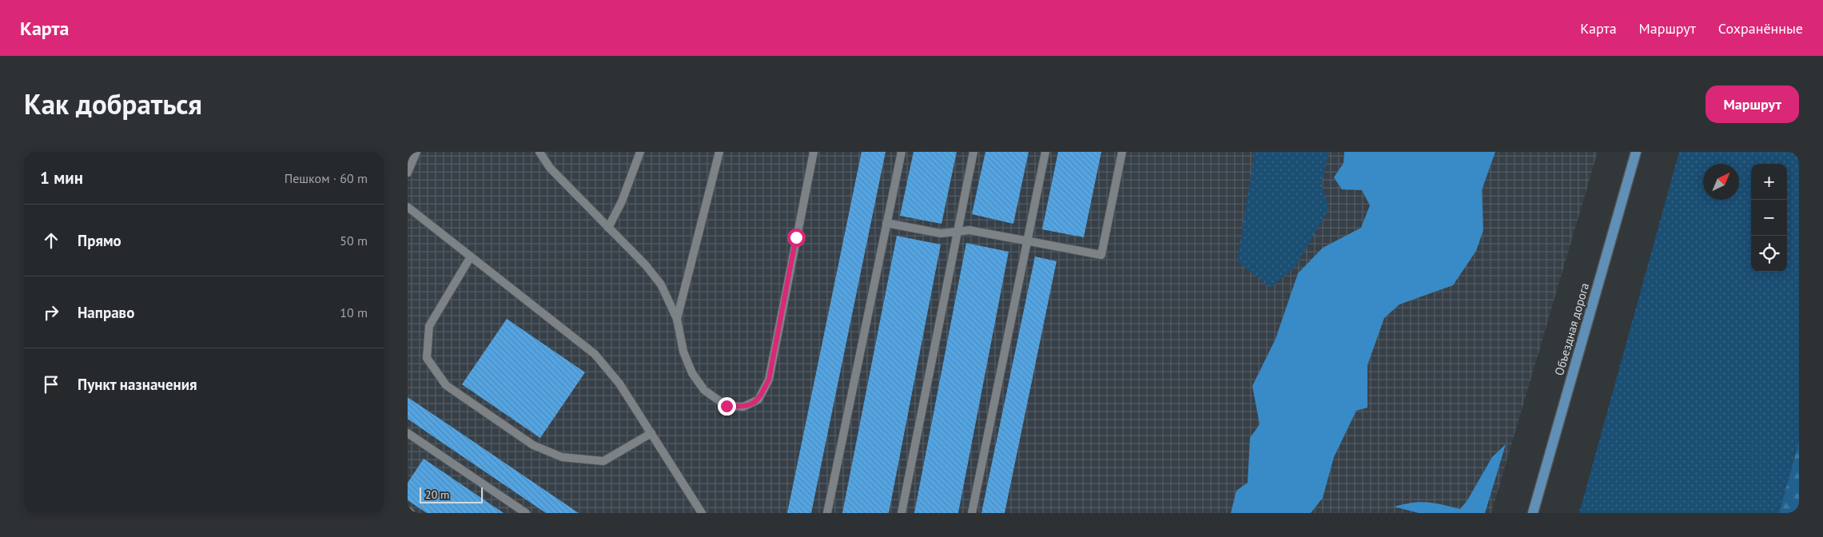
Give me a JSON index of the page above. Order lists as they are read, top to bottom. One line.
{"streets":{"main road":["Объездная дорога"]},"scale_bar":"20 m","north":"top right","page":{"header":"Карта","nav":["Карта","Маршрут","Сохранённые"],"title":"Как добраться","buttons":"Маршрут","heading":["1 мин","Пешком · 60 m"],"map_buttons":["+","−"],"list":[["Прямо","50 m"],["Направо","10 m"],"Пункт назначения"],"scale":"20 m"}}
